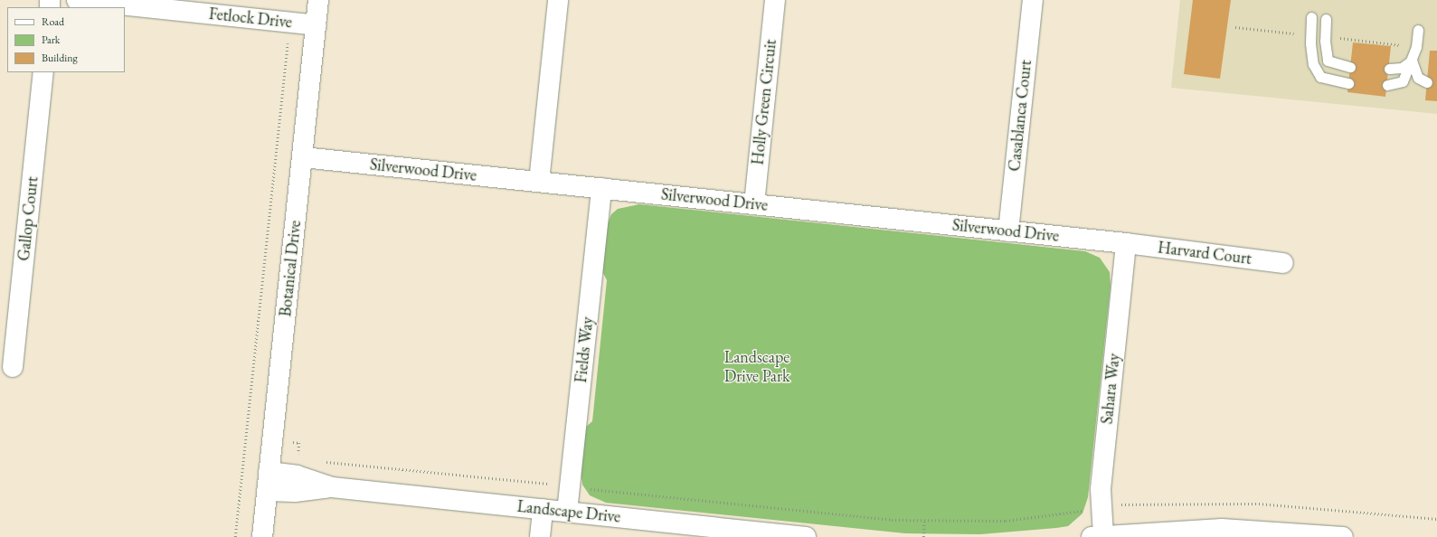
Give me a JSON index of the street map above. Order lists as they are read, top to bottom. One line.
{"streets":{"street":["Fetlock Drive","Holly Green Circuit","Casablanca Court","Silverwood Drive","Gallop Court","Harvard Court","Botanical Drive","Fields Way","Sahara Way","Landscape Drive"]},"crossings":[["Fetlock Drive","Botanical Drive"],["Holly Green Circuit","Silverwood Drive"],["Casablanca Court","Silverwood Drive"],["Silverwood Drive","Harvard Court"],["Silverwood Drive","Botanical Drive"],["Silverwood Drive","Fields Way"],["Silverwood Drive","Sahara Way"],["Harvard Court","Sahara Way"],["Botanical Drive","Landscape Drive"],["Fields Way","Landscape Drive"]],"parks":["Landscape Drive Park"],"legend":["Road","Park","Building"]}
